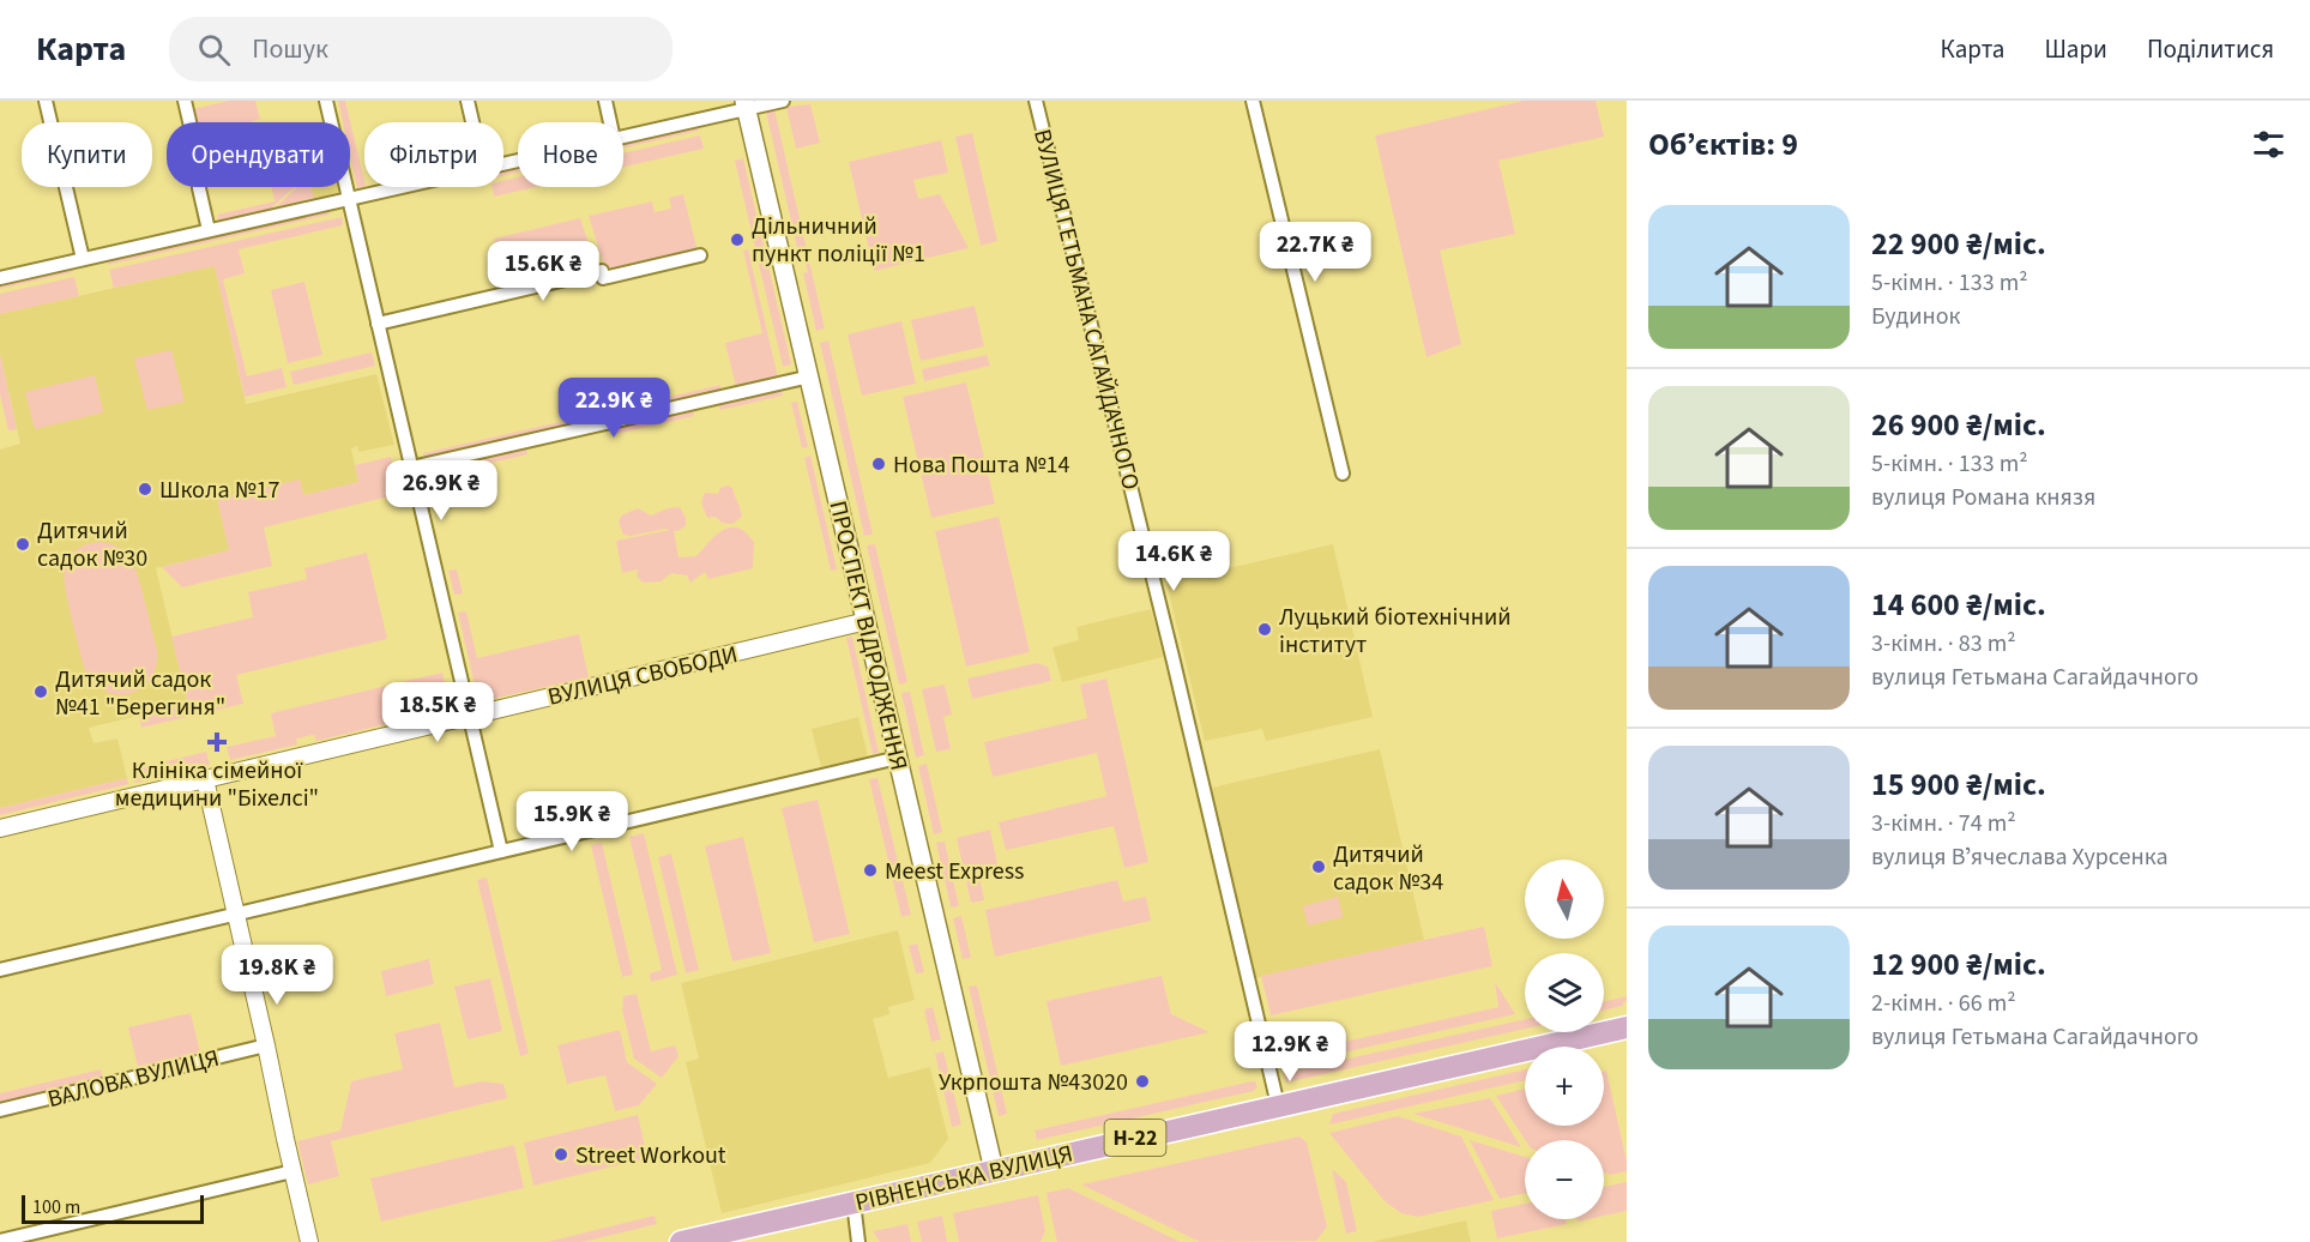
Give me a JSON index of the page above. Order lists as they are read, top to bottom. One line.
{"streets":{"main road":["ПРОСПЕКТ ВІДРОДЖЕННЯ","Н-22","РІВНЕНСЬКА ВУЛИЦЯ"],"street":["ВУЛИЦЯ ГЕТЬМАНА САГАЙДАЧНОГО","ВУЛИЦЯ СВОБОДИ","ВАЛОВА ВУЛИЦЯ"]},"crossings":[["ВУЛИЦЯ ГЕТЬМАНА САГАЙДАЧНОГО","РІВНЕНСЬКА ВУЛИЦЯ"],["ПРОСПЕКТ ВІДРОДЖЕННЯ","ВУЛИЦЯ СВОБОДИ"],["ПРОСПЕКТ ВІДРОДЖЕННЯ","РІВНЕНСЬКА ВУЛИЦЯ"]],"places":{"other":["Дільничний пункт поліції №1","Нова Пошта №14","Школа №17","Дитячий садок №30","Луцький біотехнічний інститут","Дитячий садок №41 \"Берегиня\"","Дитячий садок №34","Meest Express","Укрпошта №43020","Street Workout"],"health":["Клініка сімейної медицини \"Біхелсі\""]},"scale_bar":"100 m","north":"top","page":{"header":"Карта","search":"Пошук","nav":["Карта","Шари","Поділитися"],"heading":"Об’єктів: 9","chip":["Купити","Орендувати","Фільтри","Нове"],"list":[{"name":"22 900 ₴/міс.","note":"5-кімн. · 133 m² · Будинок"},{"name":"26 900 ₴/міс.","note":"5-кімн. · 133 m² · вулиця Романа князя"},{"name":"14 600 ₴/міс.","note":"3-кімн. · 83 m² · вулиця Гетьмана Сагайдачного"},{"name":"15 900 ₴/міс.","note":"3-кімн. · 74 m² · вулиця Вʼячеслава Хурсенка"},{"name":"12 900 ₴/міс.","note":"2-кімн. · 66 m² · вулиця Гетьмана Сагайдачного"}],"price":["22.7K ₴","15.6K ₴","22.9K ₴","26.9K ₴","14.6K ₴","18.5K ₴","15.9K ₴","19.8K ₴","12.9K ₴"],"map_buttons":["+","−"],"scale":"100 m"}}
